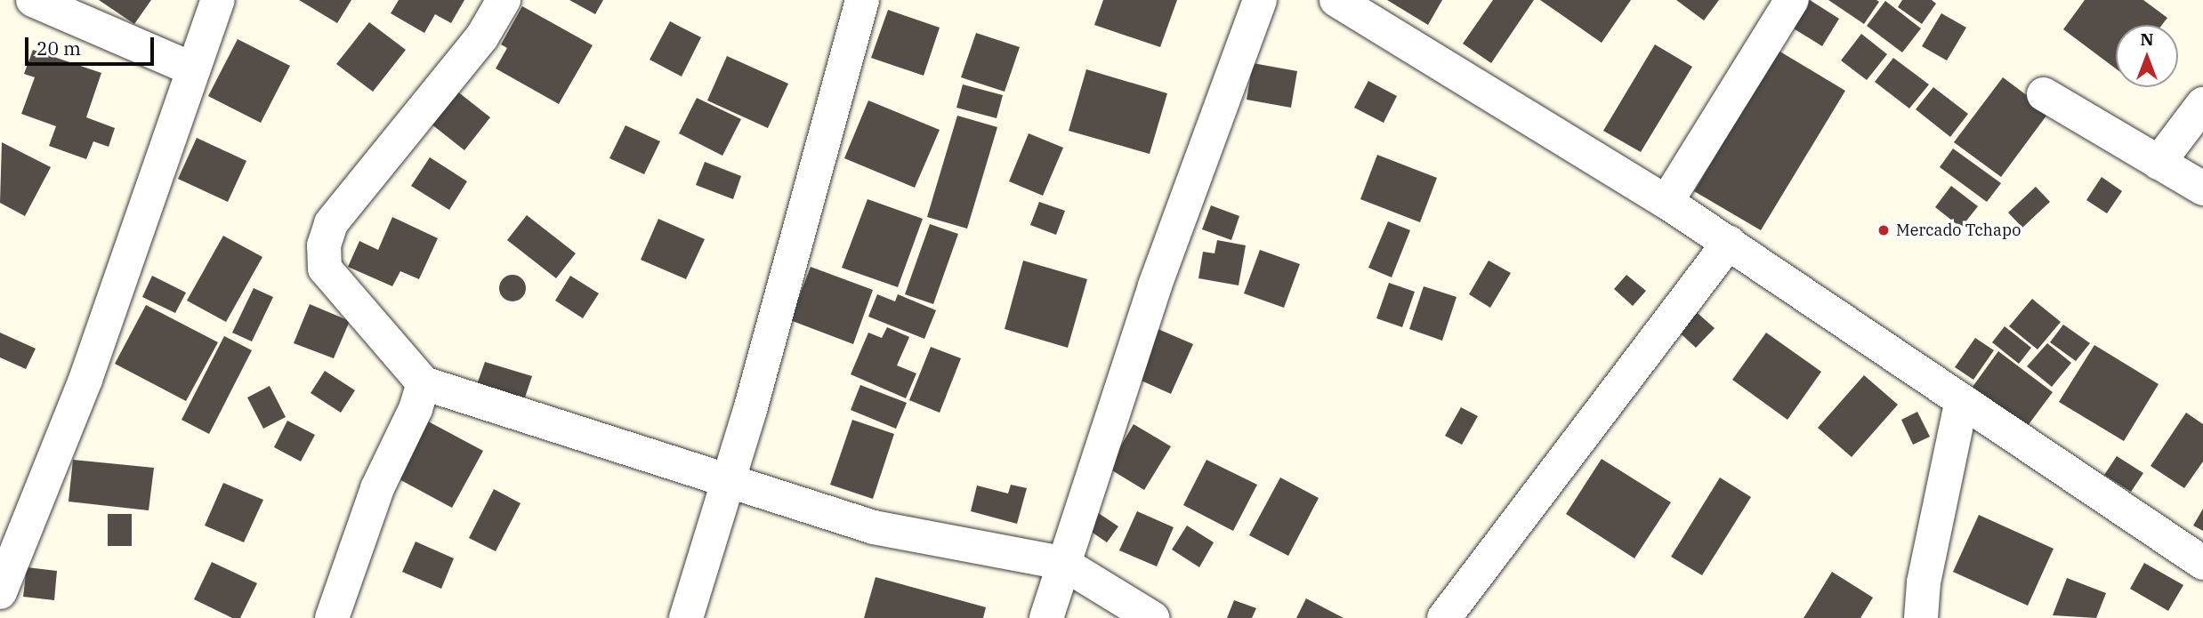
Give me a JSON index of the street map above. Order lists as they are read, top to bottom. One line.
{"places":["Mercado Tchapo"],"scale_bar":"20 m","north":"top"}
